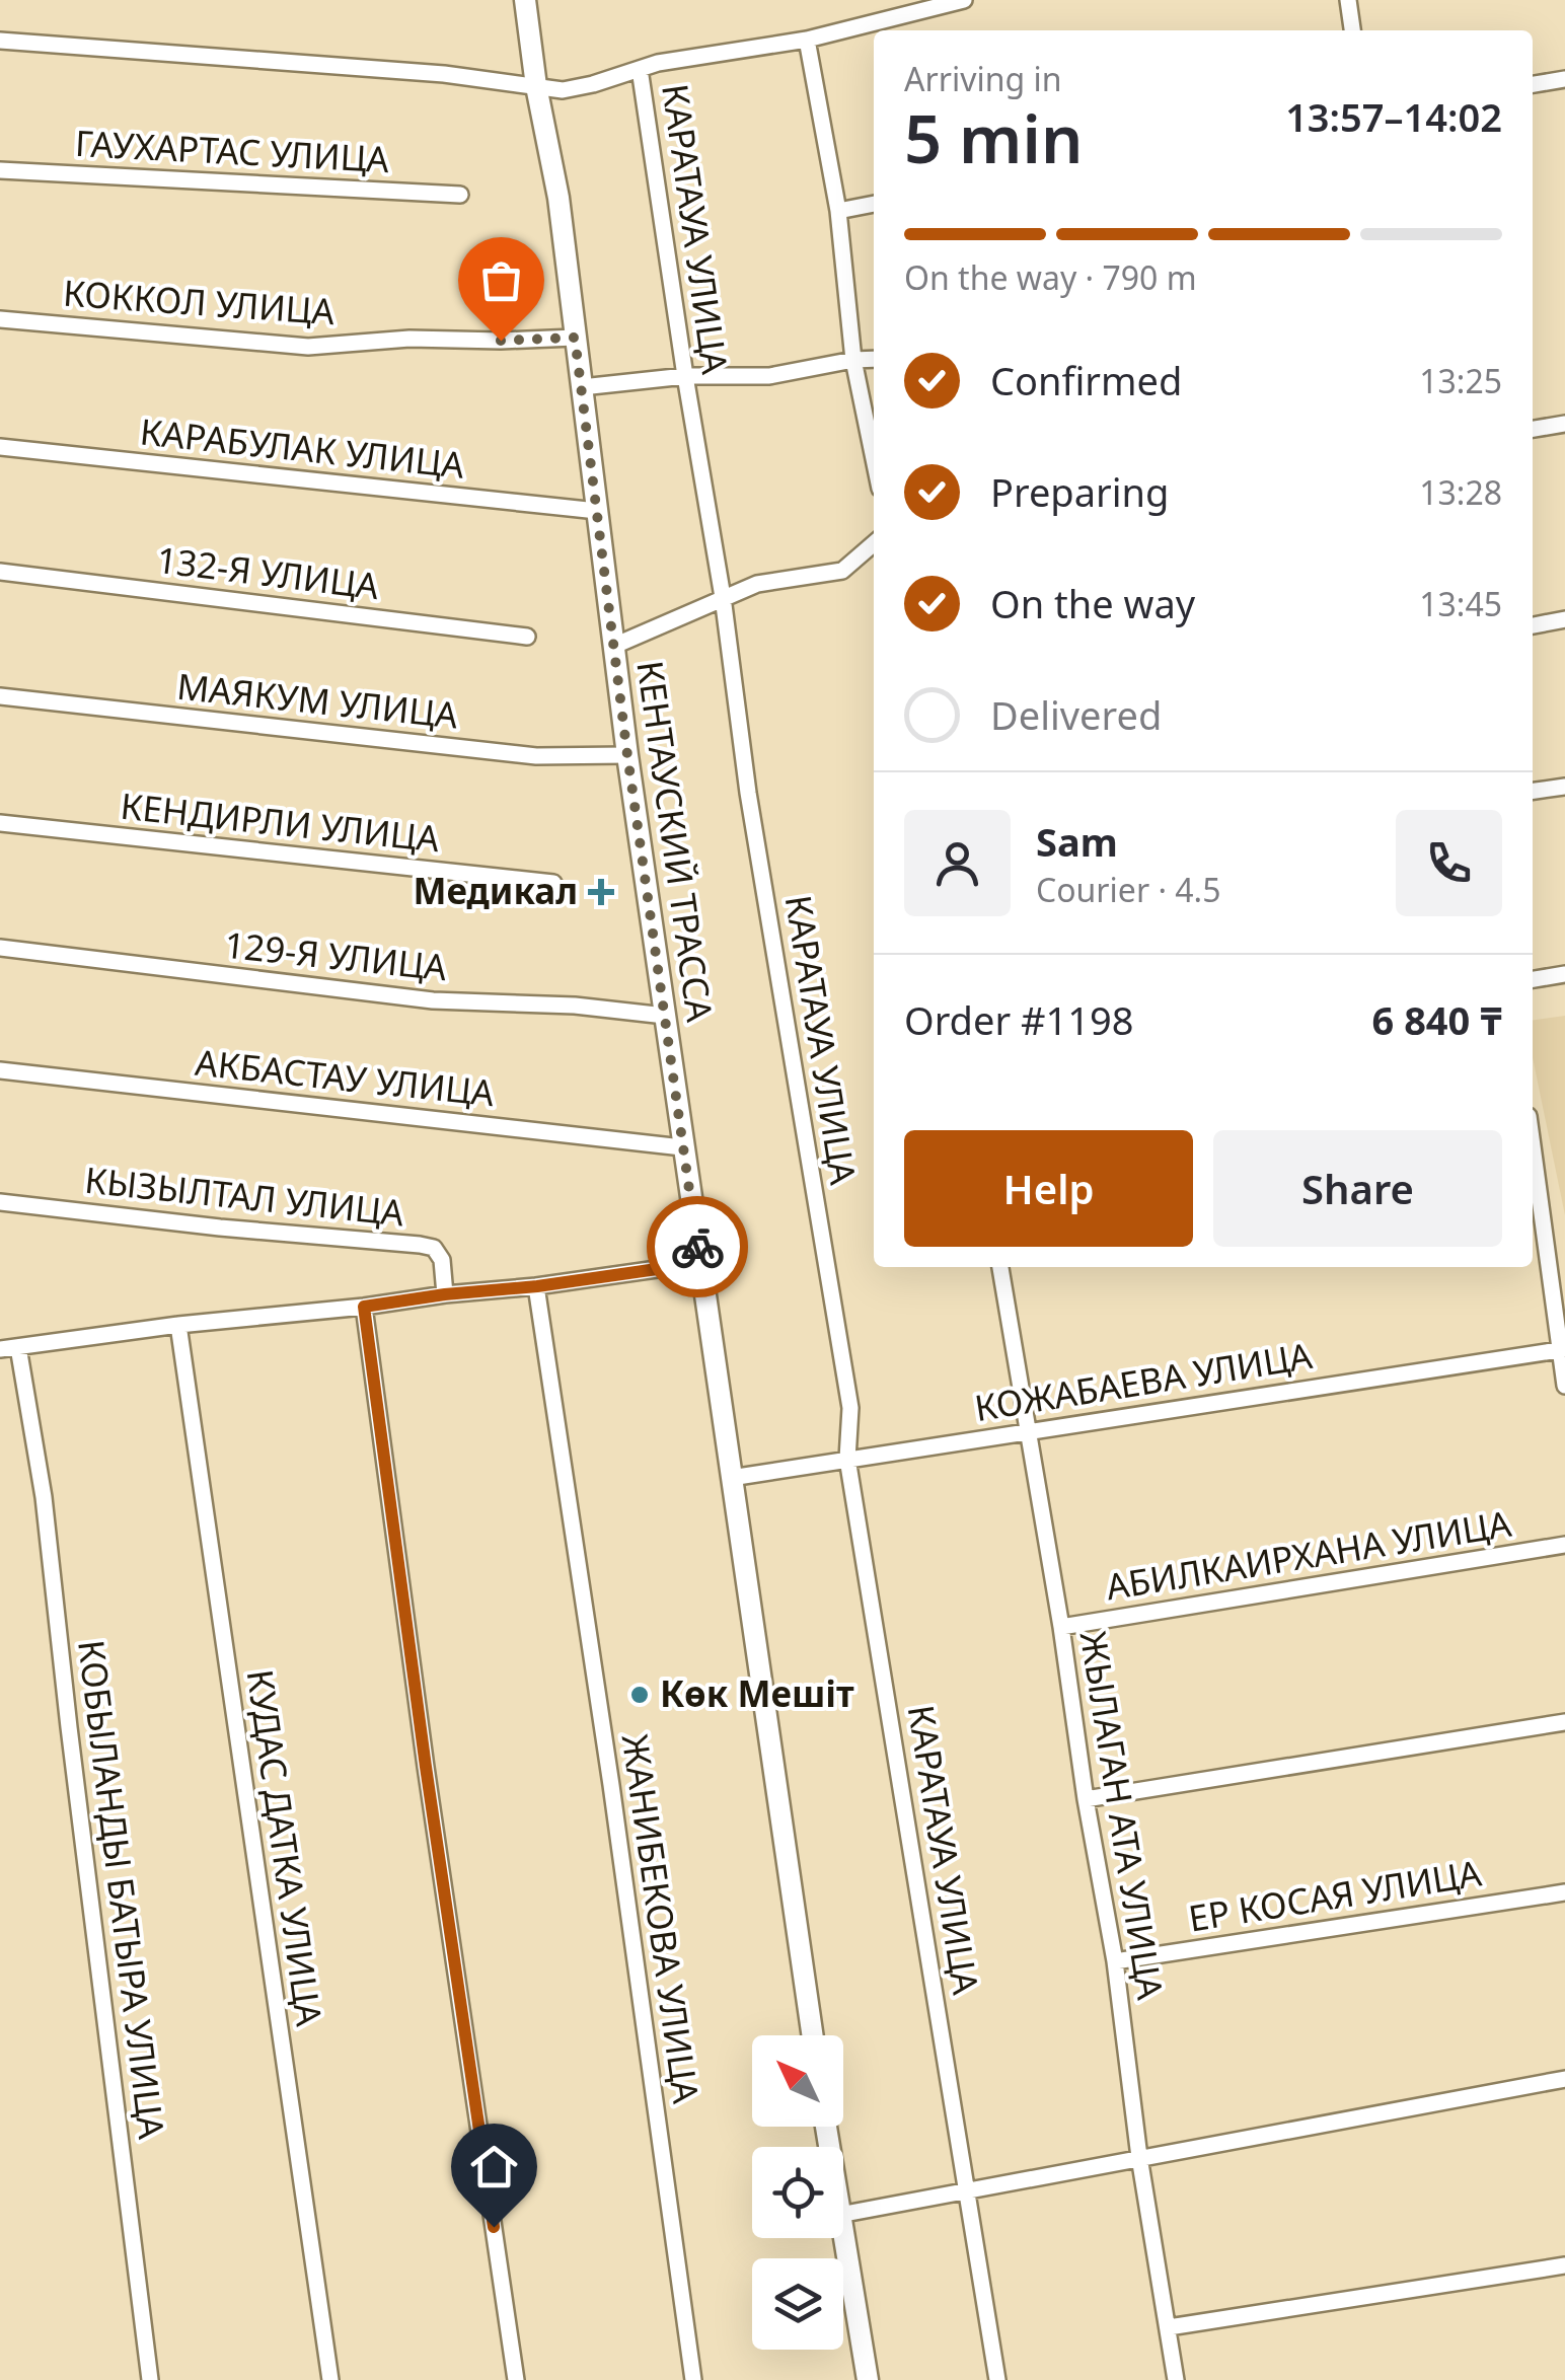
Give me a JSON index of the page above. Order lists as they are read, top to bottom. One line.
{"streets":{"main road":["КЕНТАУСКИЙ ТРАССА"],"street":["ГАУХАРТАС УЛИЦА","КАРАТАУА УЛИЦА","КОККОЛ УЛИЦА","КАРАБУЛАК УЛИЦА","132-Я УЛИЦА","МАЯКУМ УЛИЦА","КЕНДИРЛИ УЛИЦА","129-Я УЛИЦА","АКБАСТАУ УЛИЦА","КЫЗЫЛТАЛ УЛИЦА","КОЖАБАЕВА УЛИЦА","АБИЛКАИРХАНА УЛИЦА","ЖЫЛАГАН АТА УЛИЦА","КУДАС ДАТКА УЛИЦА","КОБЫЛАНДЫ БАТЫРА УЛИЦА","ЕР КОСАЯ УЛИЦА","ЖАНИБЕКОВА УЛИЦА"]},"crossings":[["КАРАТАУА УЛИЦА","КОЖАБАЕВА УЛИЦА"],["КОККОЛ УЛИЦА","КЕНТАУСКИЙ ТРАССА"],["КАРАБУЛАК УЛИЦА","КЕНТАУСКИЙ ТРАССА"],["МАЯКУМ УЛИЦА","КЕНТАУСКИЙ ТРАССА"],["КЕНТАУСКИЙ ТРАССА","129-Я УЛИЦА"],["КЕНТАУСКИЙ ТРАССА","АКБАСТАУ УЛИЦА"],["КЕНТАУСКИЙ ТРАССА","КОЖАБАЕВА УЛИЦА"],["КОЖАБАЕВА УЛИЦА","ЖЫЛАГАН АТА УЛИЦА"],["АБИЛКАИРХАНА УЛИЦА","ЖЫЛАГАН АТА УЛИЦА"],["ЖЫЛАГАН АТА УЛИЦА","ЕР КОСАЯ УЛИЦА"]],"places":{"health":["Медикал"],"other":["Көк Мешіт"]},"north":"top left","page":{"heading":["5 min","Arriving in","13:57–14:02"],"panel":["Sam","Courier · 4.5","Order #1198","6 840 ₸"],"bar":"On the way · 790 m","list":[["Confirmed","13:25"],["Preparing","13:28"],["On the way","13:45"],"Delivered"],"buttons":["Help","Share"]}}
